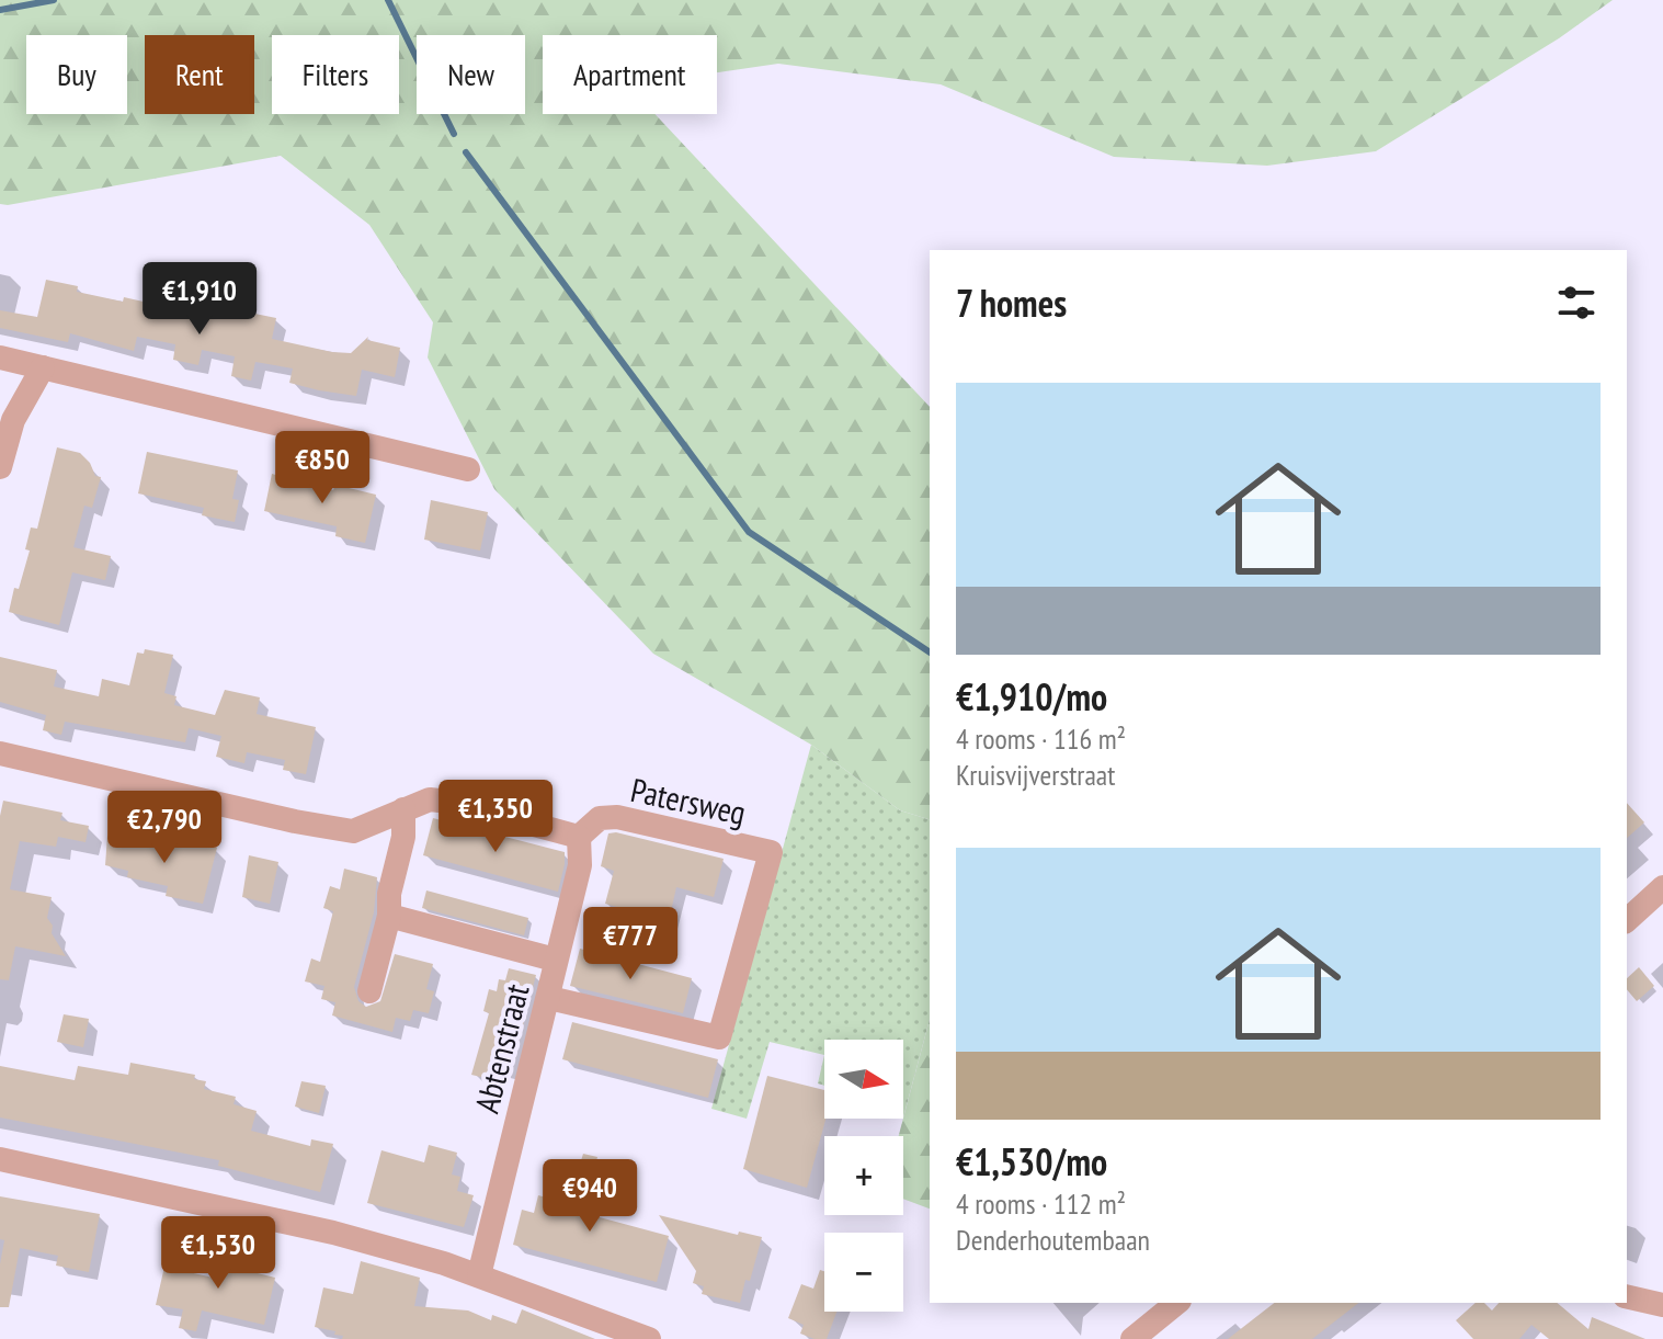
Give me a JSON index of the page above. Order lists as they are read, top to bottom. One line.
{"streets":{"street":["Patersweg","Abtenstraat"]},"crossings":[["Patersweg","Abtenstraat"]],"north":"right","page":{"chip":["Buy","Rent","Filters","New","Apartment"],"heading":"7 homes","price":["€1,910","€850","€1,350","€2,790","€777","€940","€1,530"],"list":[{"name":"€1,910/mo","note":"4 rooms · 116 m² · Kruisvijverstraat"},{"name":"€1,530/mo","note":"4 rooms · 112 m² · Denderhoutembaan"}],"map_buttons":["+","−"]}}
